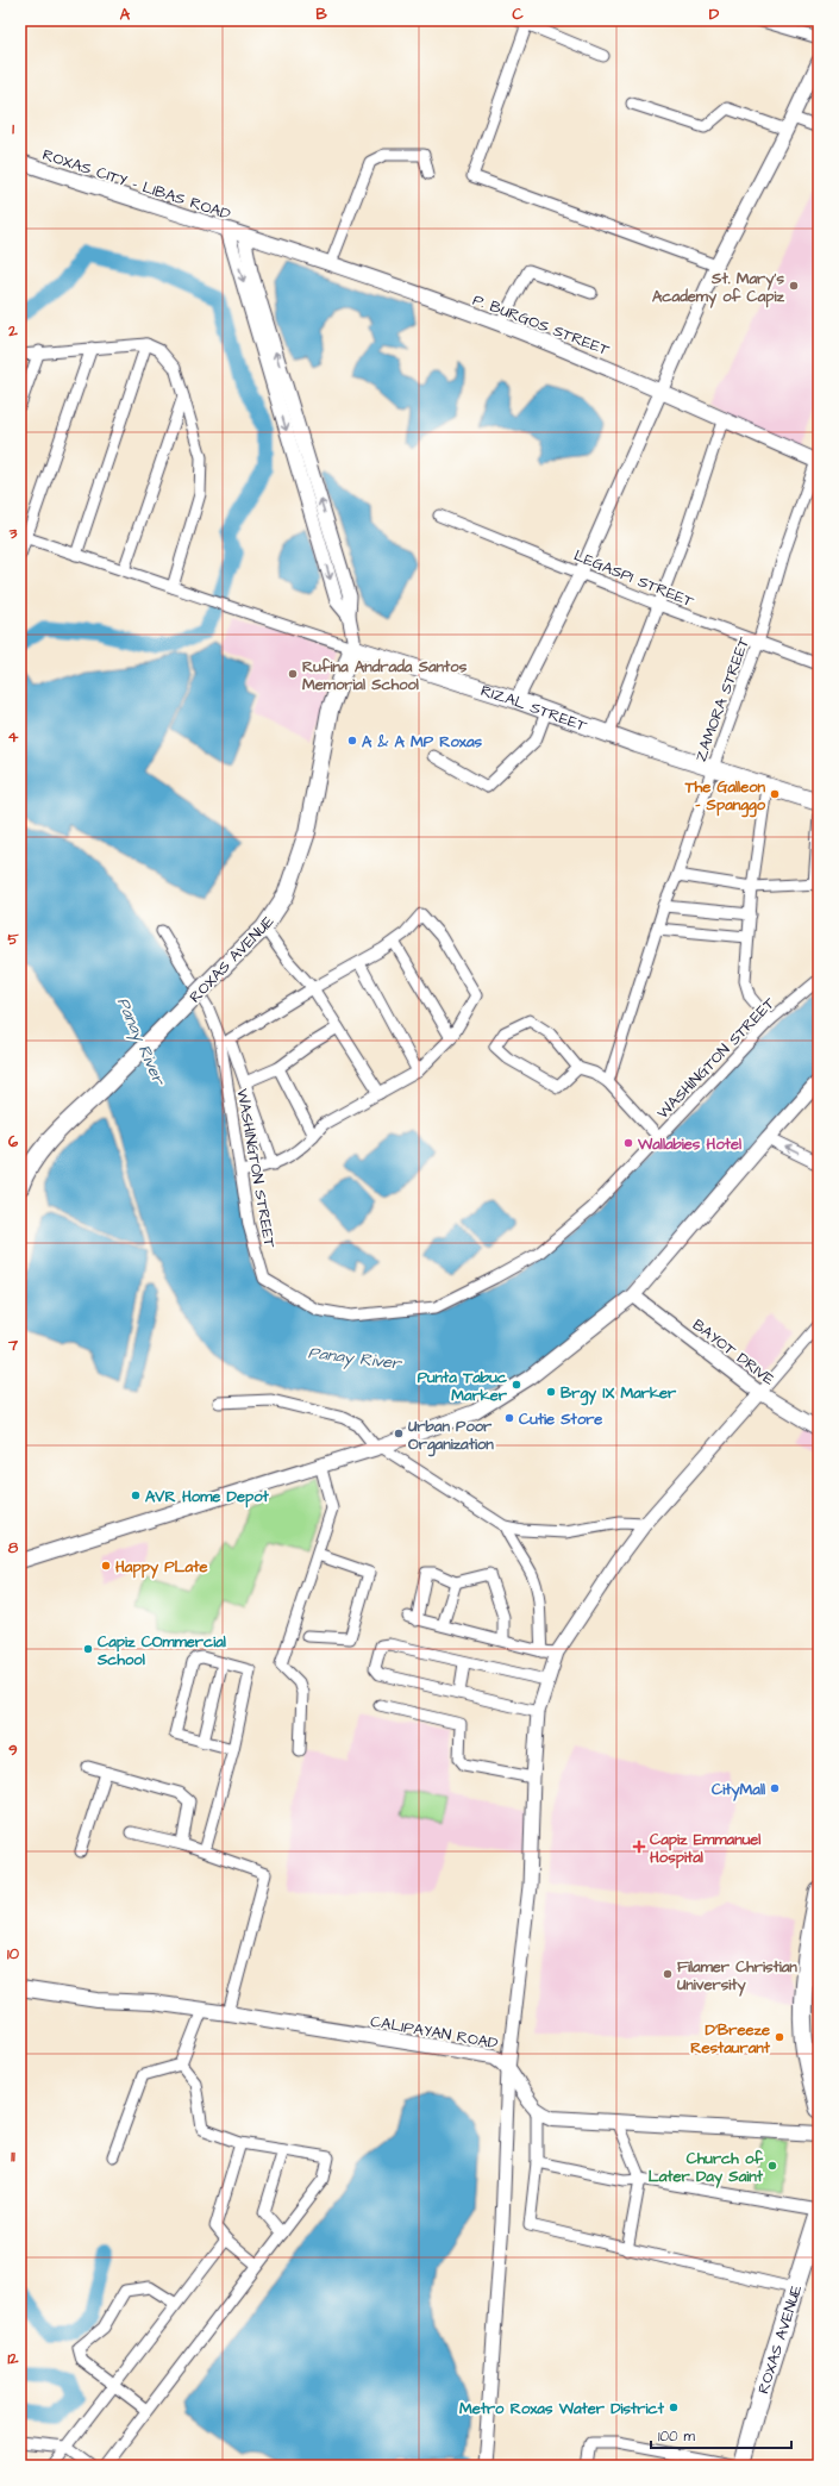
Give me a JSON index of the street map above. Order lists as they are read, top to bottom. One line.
{"streets":{"highway":["ROXAS AVENUE"],"main road":["ROXAS CITY – LIBAS ROAD","P. BURGOS STREET","RIZAL STREET","CALIPAYAN ROAD"],"street":["LEGASPI STREET","ZAMORA STREET","WASHINGTON STREET","BAYOT DRIVE"]},"crossings":[["ROXAS CITY – LIBAS ROAD","P. BURGOS STREET"],["P. BURGOS STREET","ZAMORA STREET"],["LEGASPI STREET","ZAMORA STREET"],["ZAMORA STREET","RIZAL STREET"],["RIZAL STREET","ROXAS AVENUE"]],"water":["Panay River"],"places":{"other":["St. Mary's Academy of Capiz","Rufina Andrada Santos Memorial School","A & A MP Roxas","The Galleon - Spanggo","Wallabies Hotel","Punta Tabuc Marker","Brgy IX Marker","Cutie Store","Urban Poor Organization","AVR Home Depot","Happy PLate","Capiz COmmercial School","CityMall","Filamer Christian University","D'Breeze Restaurant","Church of Later Day Saint","Metro Roxas Water District"],"health":["Capiz Emmanuel Hospital"]},"scale_bar":"100 m","grid":{"columns":["A","B","C","D"],"rows":["1","2","3","4","5","6","7","8","9","10","11","12"]}}
